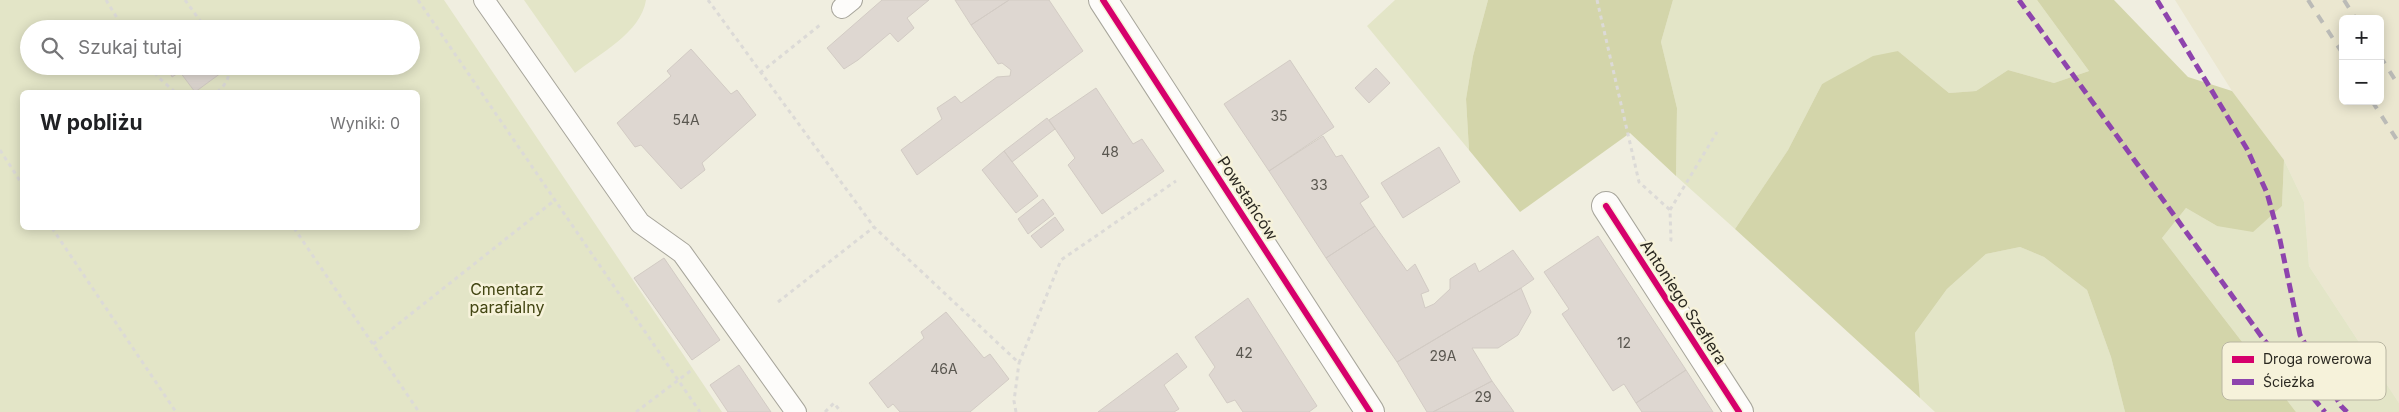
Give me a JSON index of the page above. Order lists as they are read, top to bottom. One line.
{"streets":{"street":["Powstańców","Antoniego Szeflera"]},"parks":["Cmentarz parafialny"],"house_numbers":["35","54A","48","33","12","42","29A","46A","29"],"legend":["Droga rowerowa","Ścieżka"],"page":{"map_buttons":["+","−"],"search":"Szukaj tutaj","heading":["W pobliżu","Wyniki: 0"]}}
